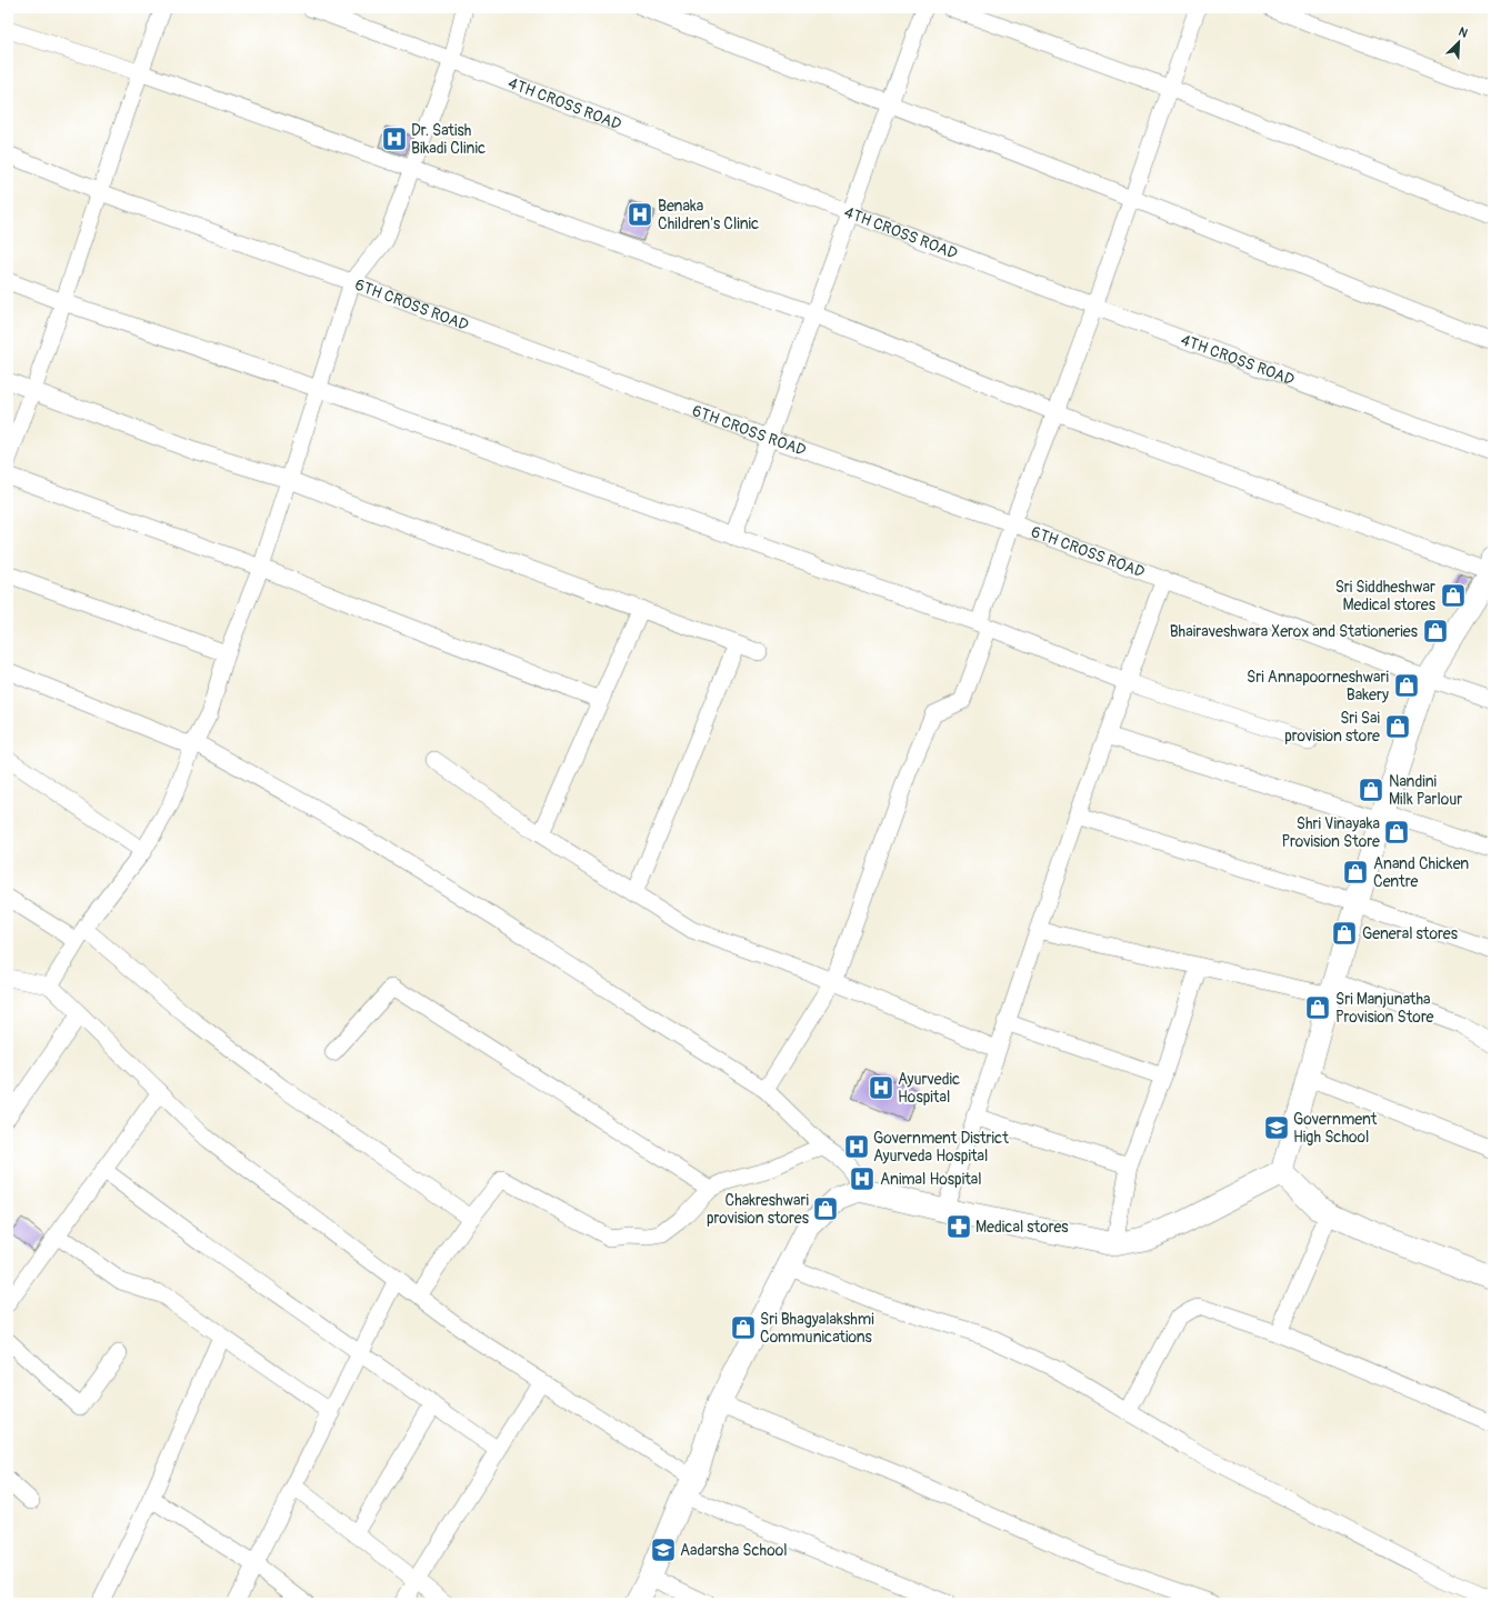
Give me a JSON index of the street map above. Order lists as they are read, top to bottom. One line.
{"streets":{"street":["4TH CROSS ROAD","6TH CROSS ROAD"]},"places":{"hospital":["Dr. Satish Bikadi Clinic","Benaka Children's Clinic","Ayurvedic Hospital","Government District Ayurveda Hospital","Animal Hospital"],"shop":["Sri Siddheshwar Medical stores","Bhairaveshwara Xerox and Stationeries","Sri Annapoorneshwari Bakery","Sri Sai provision store","Nandini Milk Parlour","Shri Vinayaka Provision Store","Anand Chicken Centre","General stores","Sri Manjunatha Provision Store","Chakreshwari provision stores","Sri Bhagyalakshmi Communications"],"school or university":["Government High School","Aadarsha School"],"pharmacy":["Medical stores"]},"north":"top right"}
